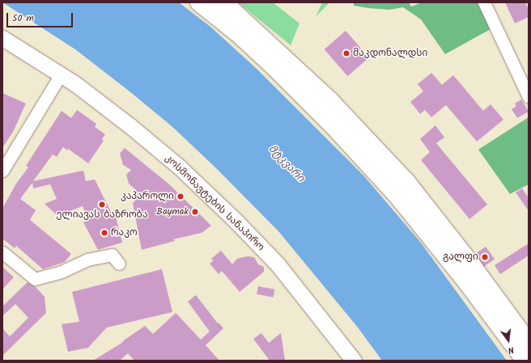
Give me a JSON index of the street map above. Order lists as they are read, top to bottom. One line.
{"streets":{"main road":["კოსმონავტების სანაპირო"]},"water":["მტკვარი"],"places":["მაკდონალდსი","კაპაროლი","ელიავას ბაზრობა","Baymak","რაკო","გალფი"],"scale_bar":"50 m","north":"bottom"}
